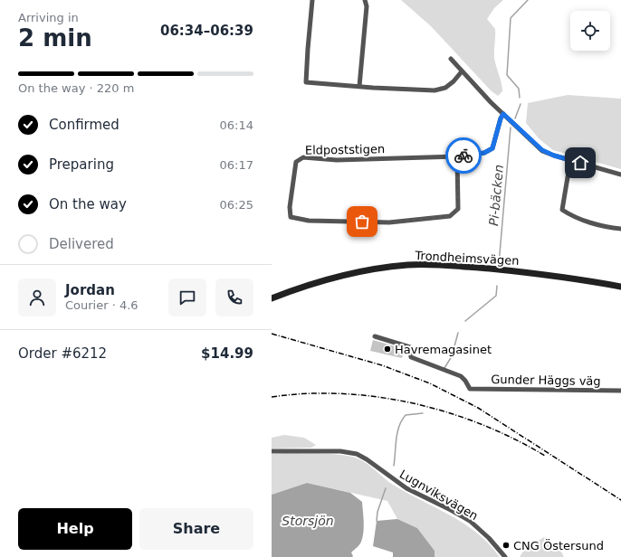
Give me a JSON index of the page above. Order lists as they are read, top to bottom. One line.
{"streets":{"main road":["Trondheimsvägen"],"street":["Eldpoststigen","Gunder Häggs väg","Lugnviksvägen"]},"water":["Pi-bäcken","Storsjön"],"places":["Havremagasinet","CNG Östersund"],"page":{"heading":["2 min","Arriving in","06:34–06:39"],"panel":["Jordan","Courier · 4.6","Order #6212","$14.99"],"bar":"On the way · 220 m","list":[["Confirmed","06:14"],["Preparing","06:17"],["On the way","06:25"],"Delivered"],"buttons":["Help","Share"]}}
